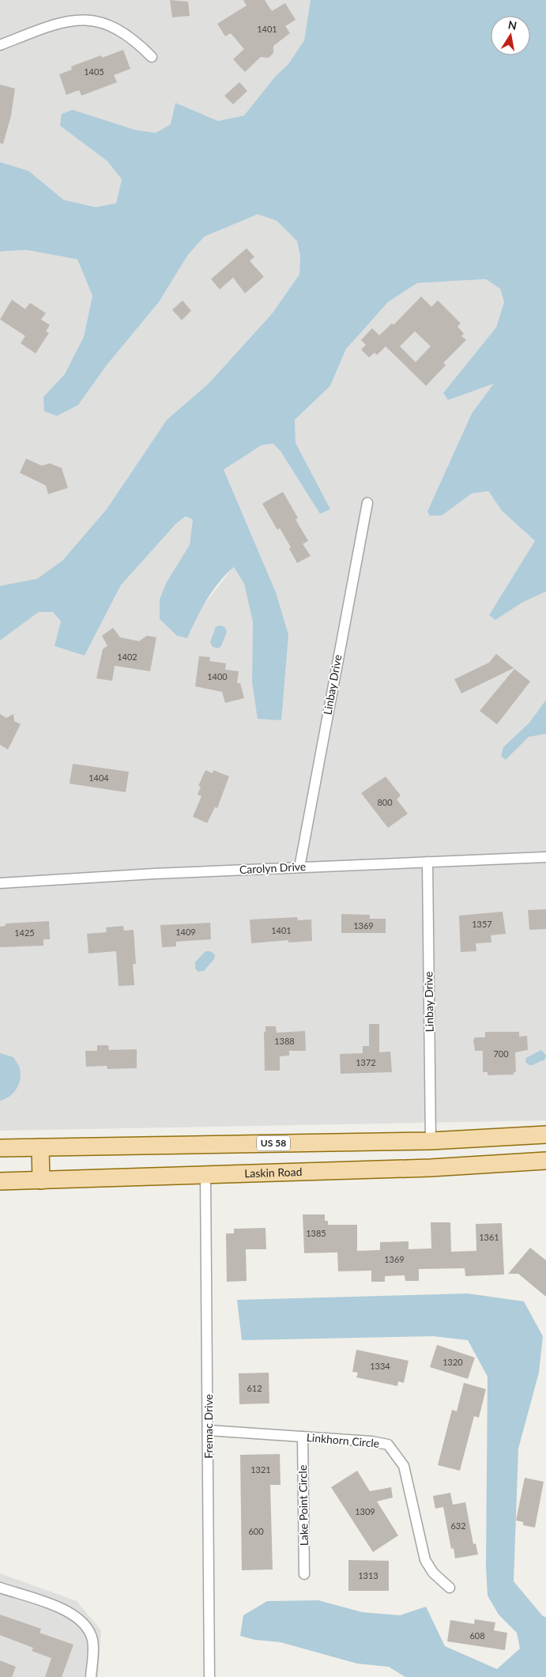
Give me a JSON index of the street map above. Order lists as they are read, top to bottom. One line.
{"streets":{"main road":["US 58","Laskin Road"],"street":["Linbay Drive","Carolyn Drive","Fremac Drive","Linkhorn Circle","Lake Point Circle"]},"crossings":[["Linbay Drive","Carolyn Drive"],["Linbay Drive","US 58"],["Laskin Road","Fremac Drive"],["Fremac Drive","Linkhorn Circle"],["Linkhorn Circle","Lake Point Circle"]],"house_numbers":["1401","1405","1402","1400","1404","800","1357","1369","1401","1409","1425","1388","700","1372","1385","1361","1369","1320","1334","612","1321","1309","632","600","1313","608"],"north":"top"}
